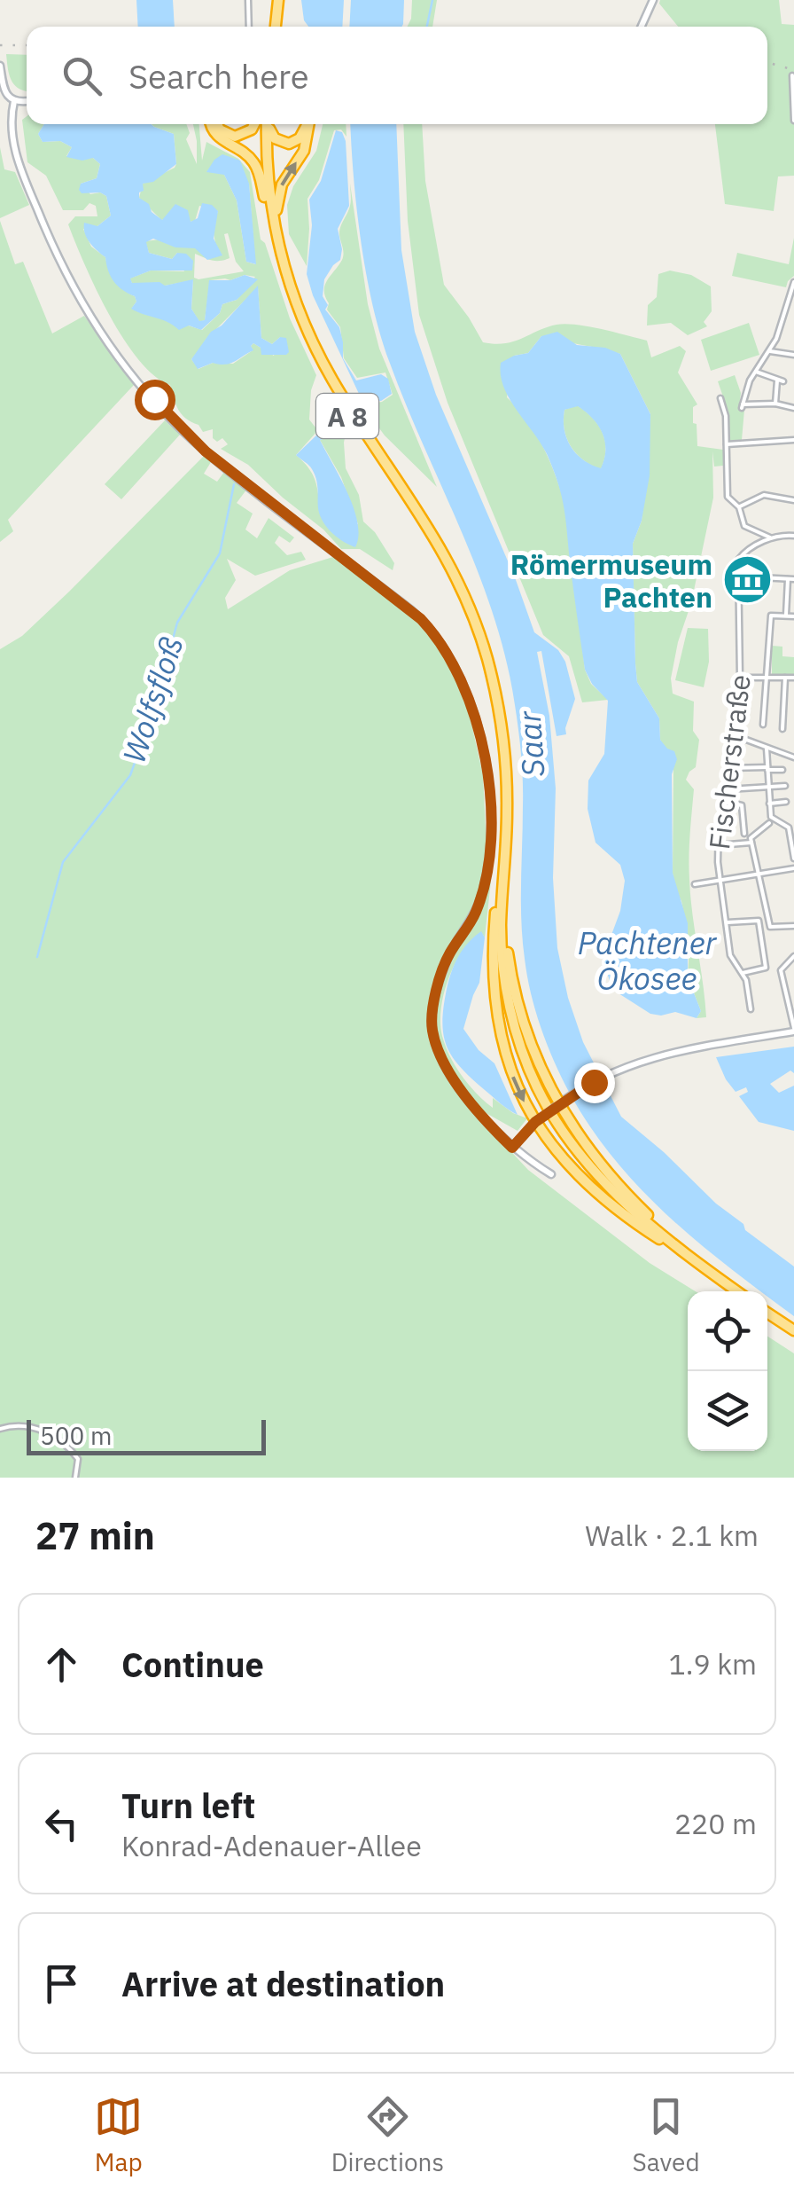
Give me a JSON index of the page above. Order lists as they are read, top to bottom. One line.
{"streets":{"highway":["A 8"],"street":["Fischerstraße"]},"water":["Wolfsfloß","Saar","Pachtener Ökosee"],"places":{"museum":["Römermuseum Pachten"]},"scale_bar":"500 m","page":{"search":"Search here","scale":"500 m","heading":["27 min","Walk · 2.1 km"],"list":[["Continue","1.9 km"],["Turn left","Konrad-Adenauer-Allee","220 m"],"Arrive at destination"],"nav":["Map","Directions","Saved"]}}
